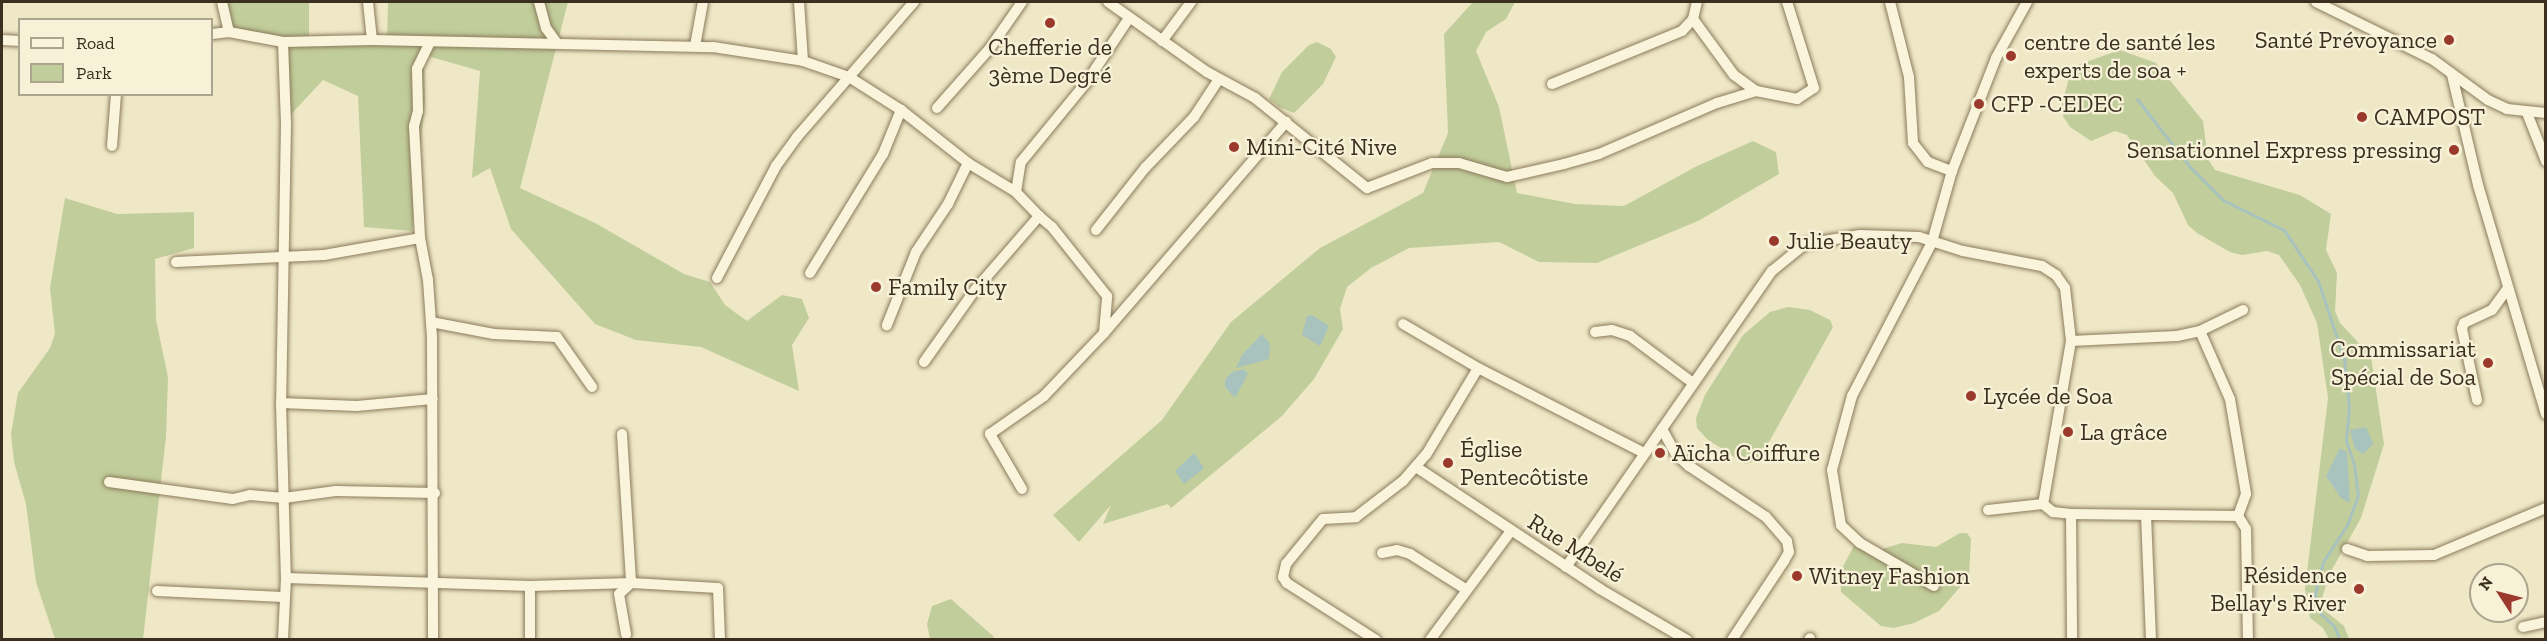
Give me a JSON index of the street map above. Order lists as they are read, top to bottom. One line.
{"streets":{"street":["Rue Mbelé"]},"places":["Chefferie de 3ème Degré","Santé Prévoyance","centre de santé les experts de soa +","CFP -CEDEC","CAMPOST","Mini-Cité Nive","Sensationnel Express pressing","Julie Beauty","Family City","Commissariat Spécial de Soa","Lycée de Soa","La grâce","Aïcha Coiffure","Église Pentecôtiste","Witney Fashion","Résidence Bellay's River"],"legend":["Road","Park"],"north":"top left"}
